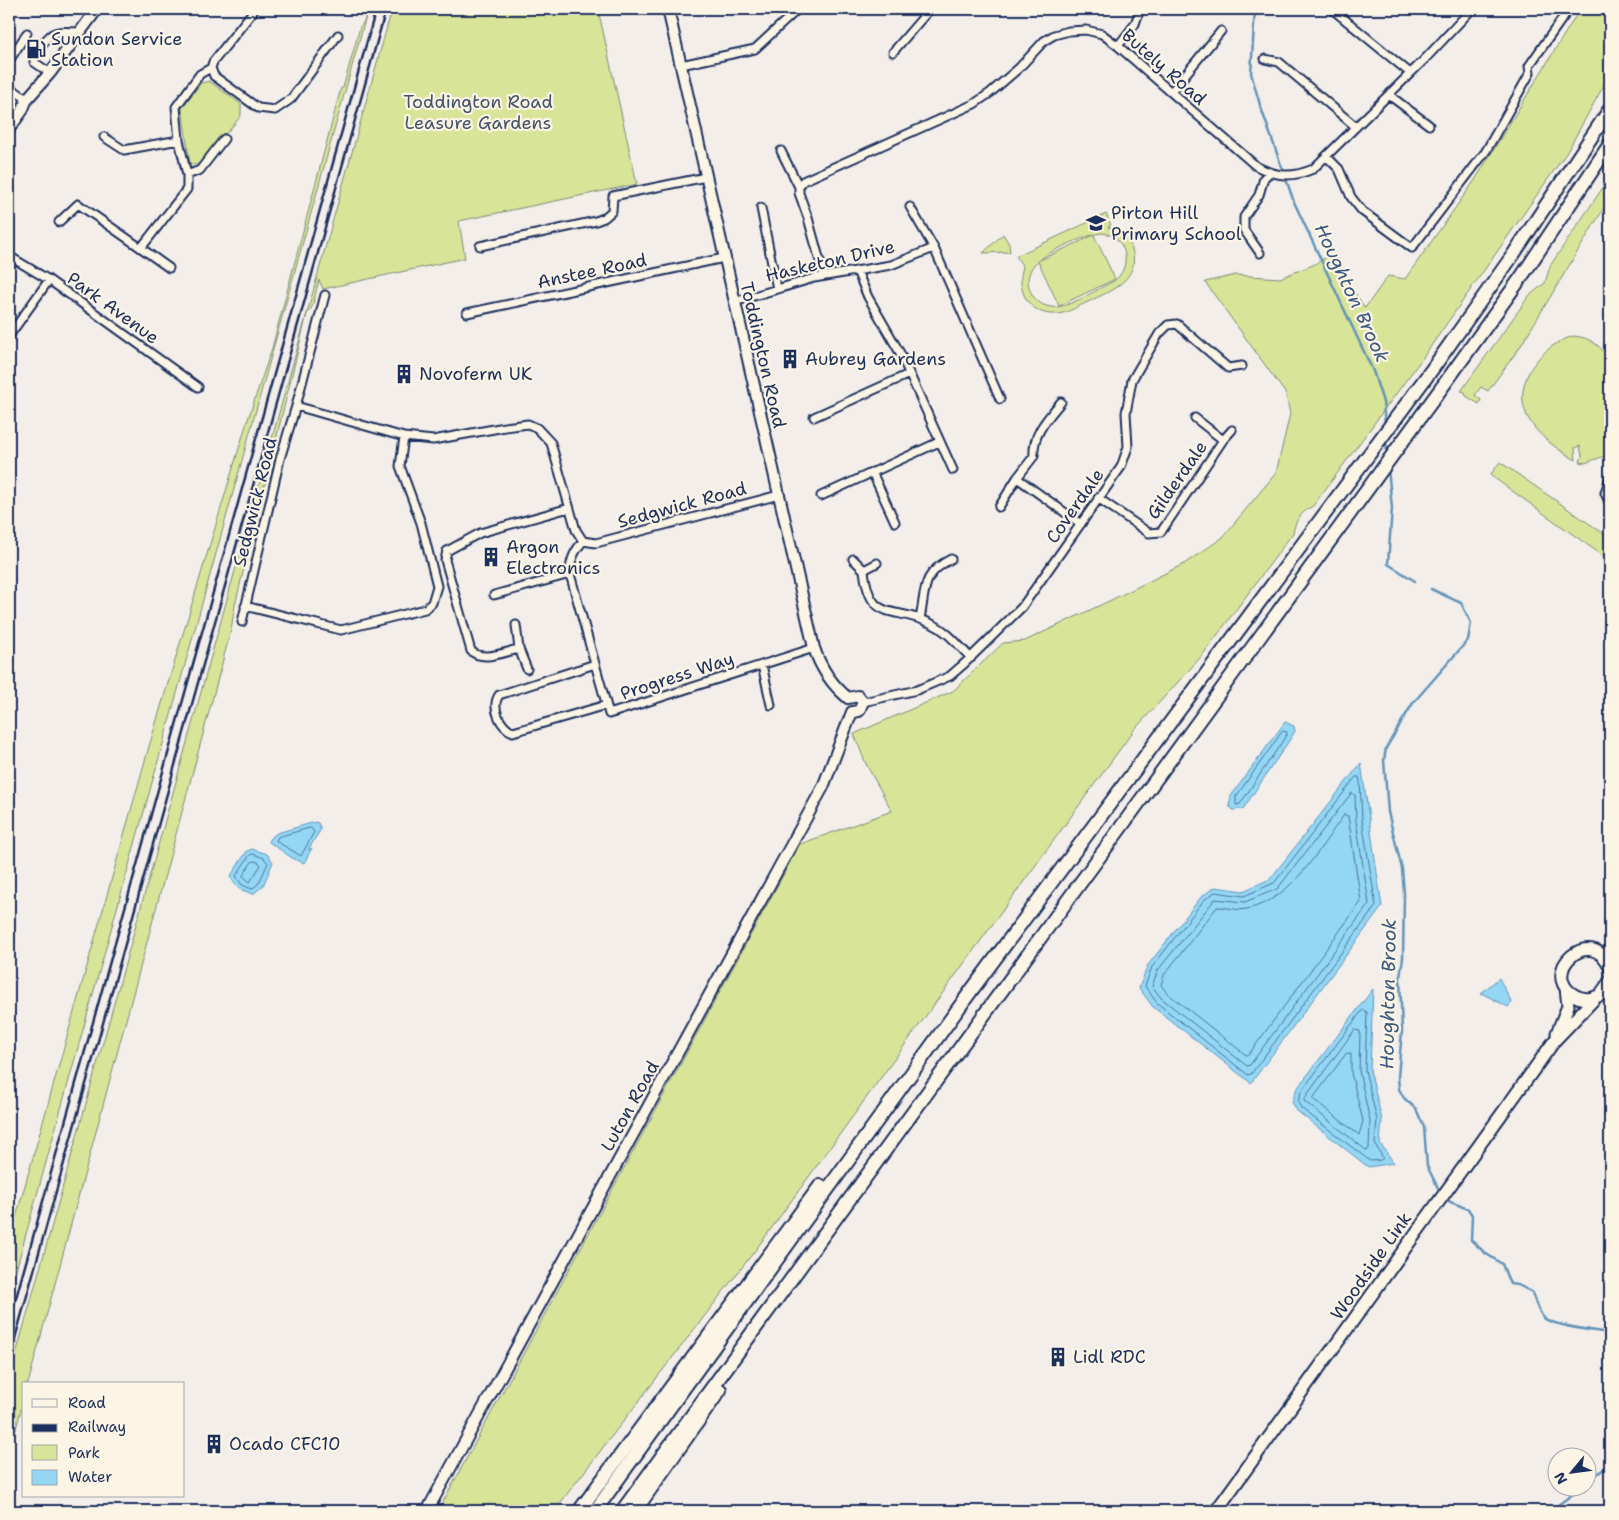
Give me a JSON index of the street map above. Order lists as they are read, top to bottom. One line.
{"streets":{"main road":["Toddington Road","Luton Road","Woodside Link"],"street":["Butely Road","Hasketon Drive","Anstee Road","Park Avenue","Gilderdale","Sedgwick Road","Coverdale","Progress Way"]},"crossings":[["Hasketon Drive","Toddington Road"],["Anstee Road","Toddington Road"],["Toddington Road","Sedgwick Road"],["Toddington Road","Coverdale"],["Toddington Road","Progress Way"],["Toddington Road","Luton Road"],["Gilderdale","Coverdale"],["Coverdale","Luton Road"]],"water":["Houghton Brook"],"parks":["Toddington Road Leasure Gardens"],"places":{"fuel station":["Sundon Service Station"],"school or university":["Pirton Hill Primary School"],"building":["Aubrey Gardens","Novoferm UK","Argon Electronics","Lidl RDC","Ocado CFC10"]},"legend":["Road","Railway","Park","Water"],"north":"bottom left"}
